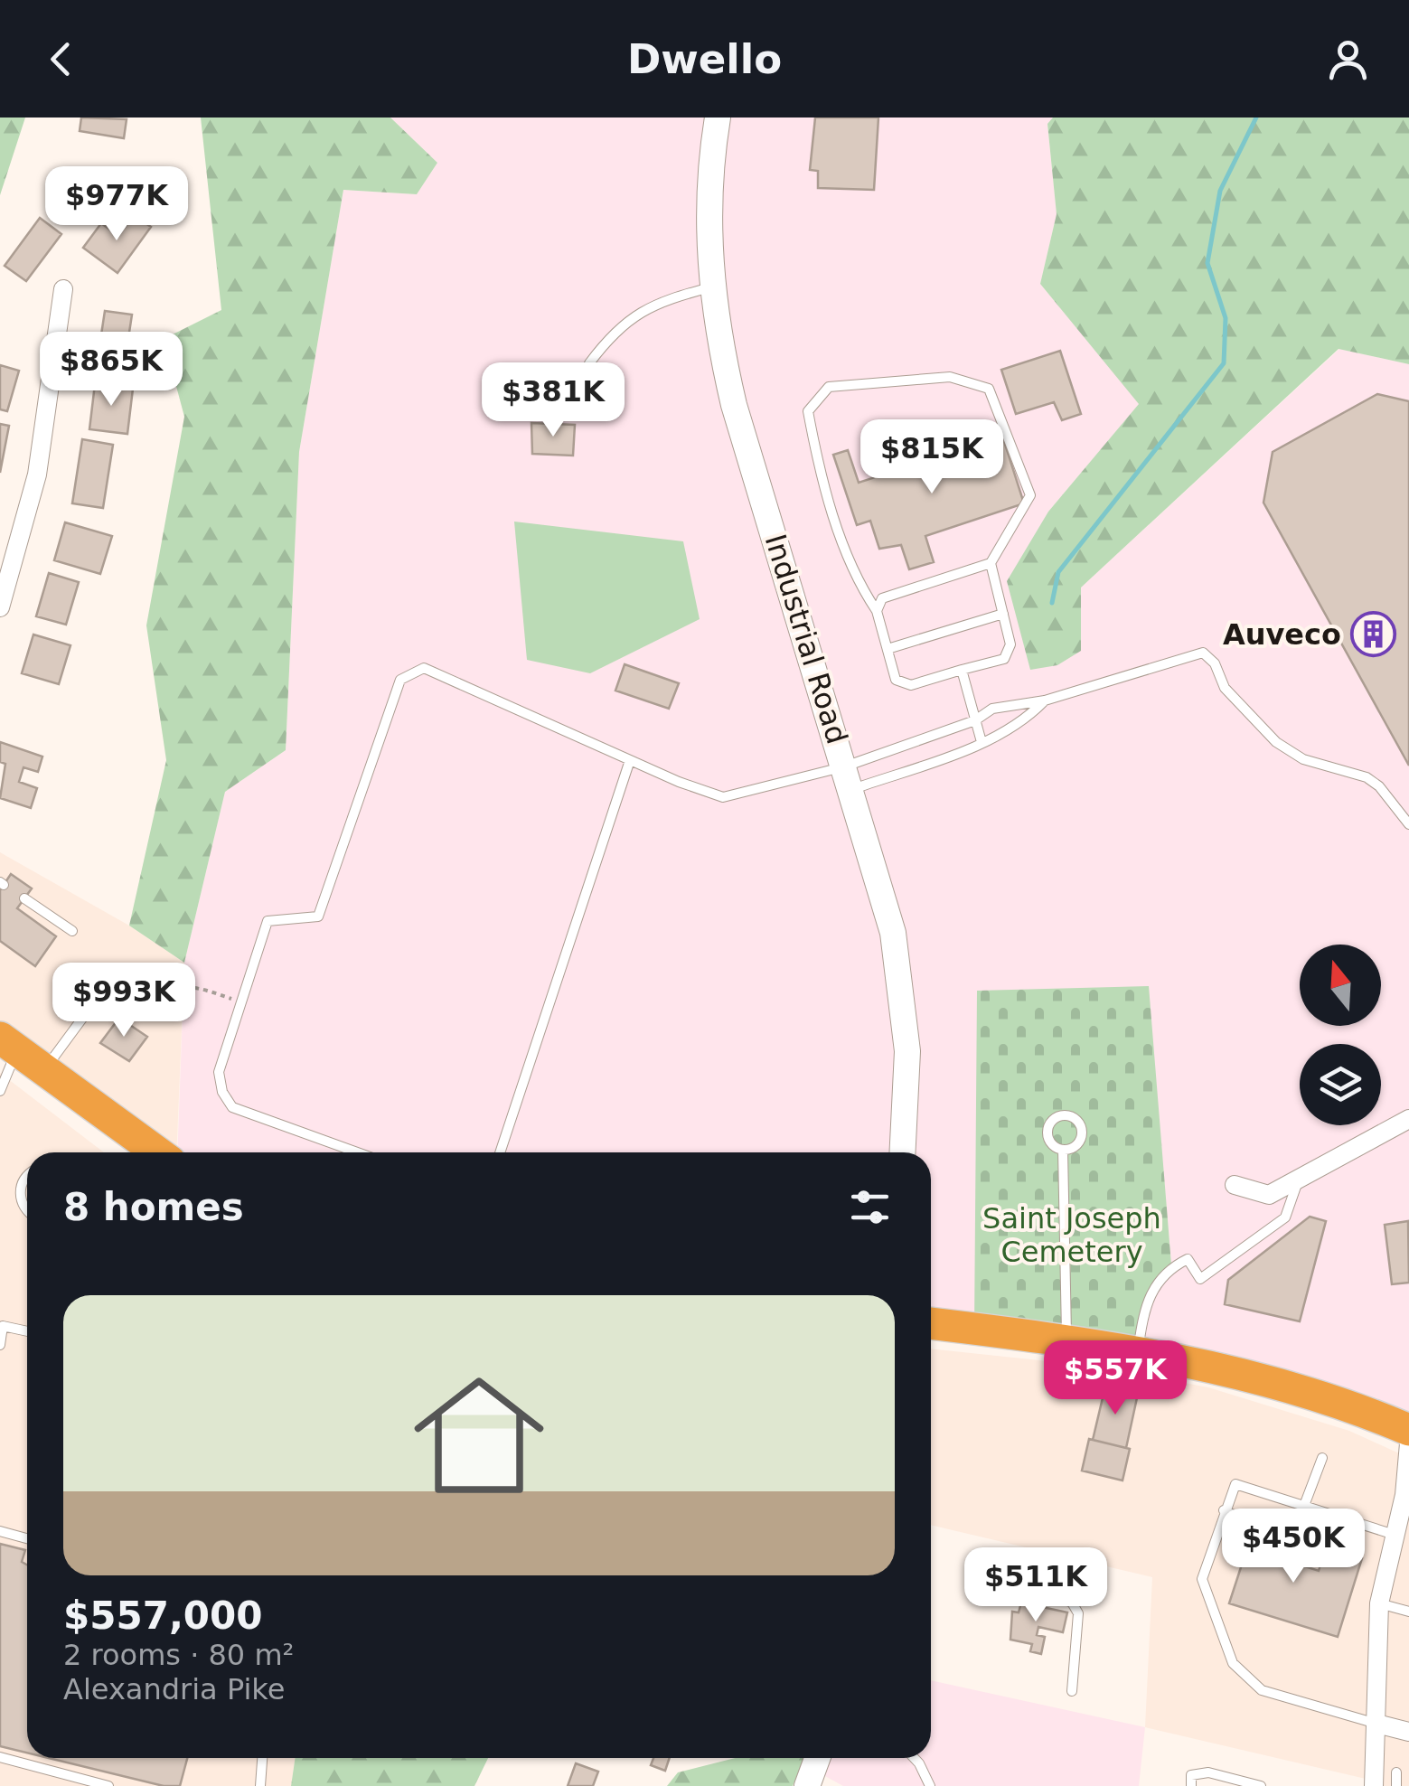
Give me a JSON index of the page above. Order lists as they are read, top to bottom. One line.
{"streets":{"main road":["Industrial Road"]},"parks":["Saint Joseph Cemetery"],"places":{"building":["Auveco"]},"north":"top","page":{"header":"Dwello","price":["$977K","$865K","$381K","$815K","$993K","$557K","$450K","$511K"],"heading":"8 homes","list":[{"name":"$557,000","note":"2 rooms · 80 m² · Alexandria Pike"}]}}
